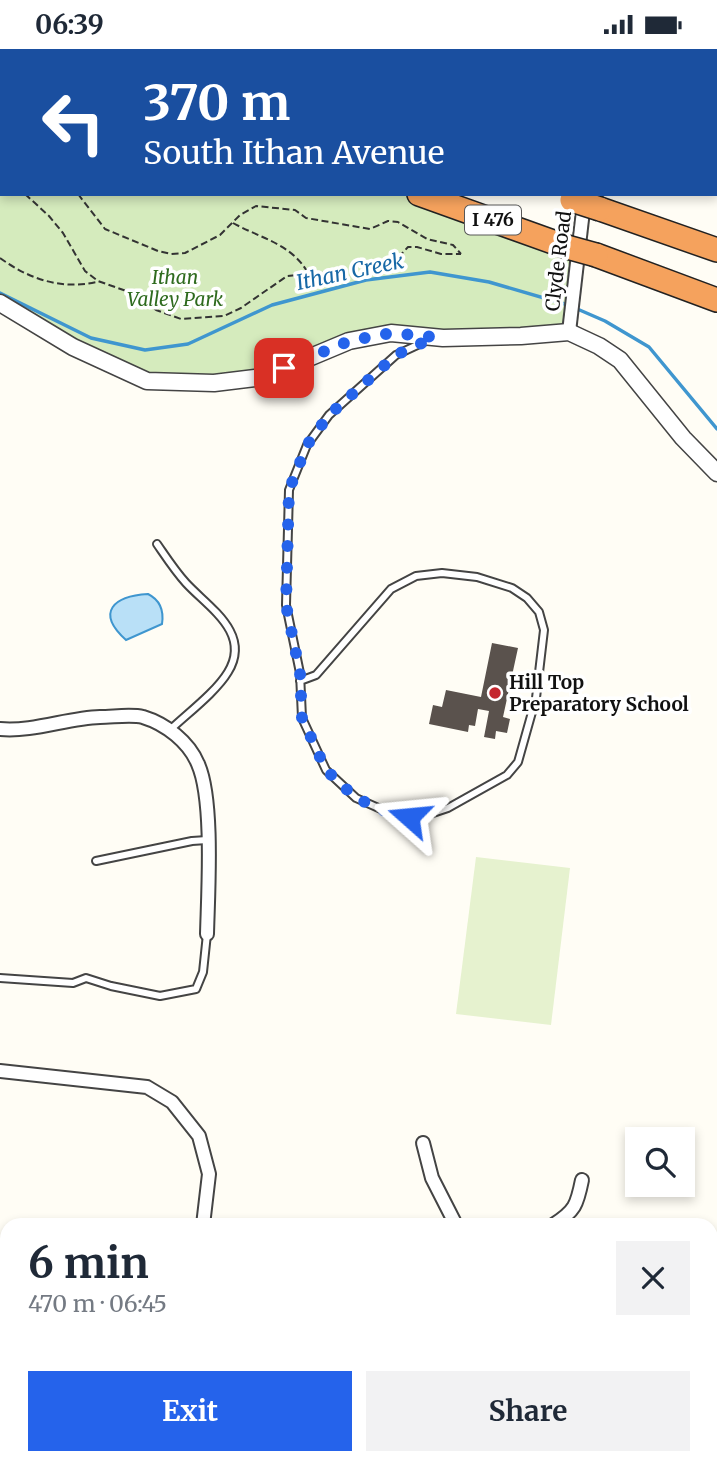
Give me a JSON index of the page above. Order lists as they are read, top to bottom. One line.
{"streets":{"highway":["I 476"],"street":["Clyde Road"]},"water":["Ithan Creek"],"parks":["Ithan Valley Park"],"places":["Hill Top Preparatory School"],"page":{"status":"06:39","turn":["370 m","South Ithan Avenue"],"heading":["6 min","470 m · 06:45"],"buttons":["Exit","Share"]}}
